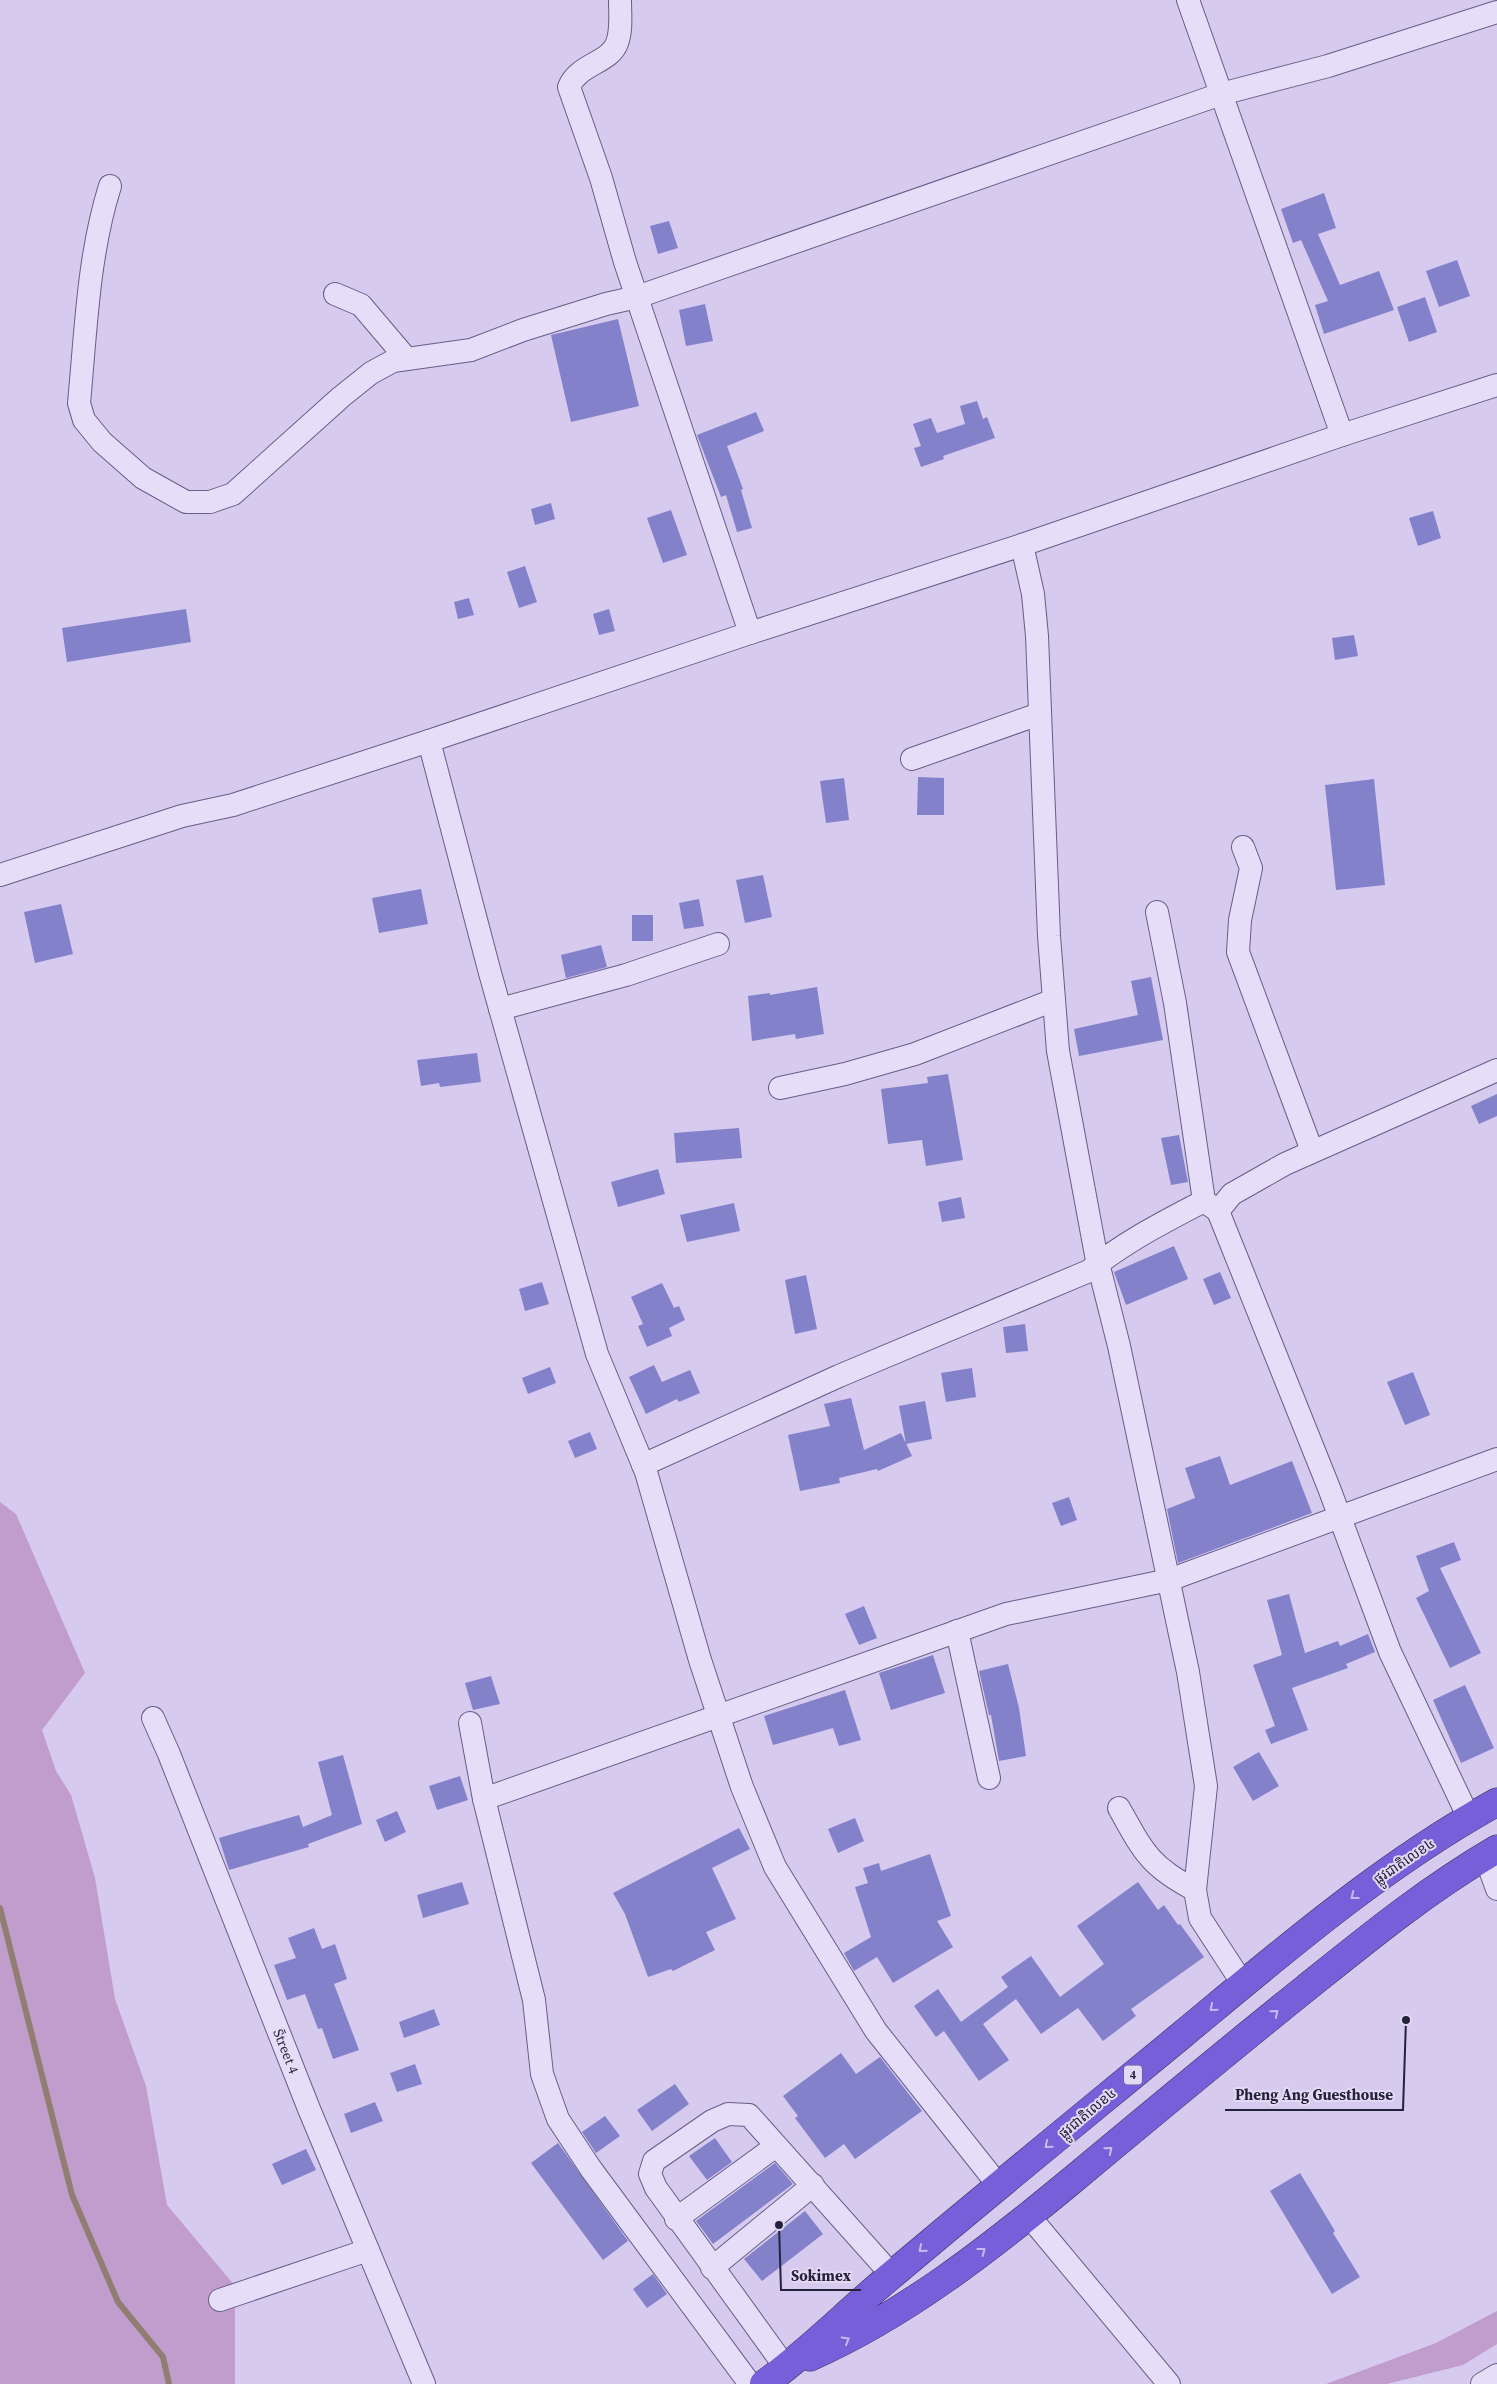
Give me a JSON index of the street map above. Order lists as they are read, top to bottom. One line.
{"streets":{"highway":["ផ្លូវជាតិលេខ៤","4"],"street":["S̄treet 4"]},"places":["Pheng Ang Guesthouse","Sokimex"]}
